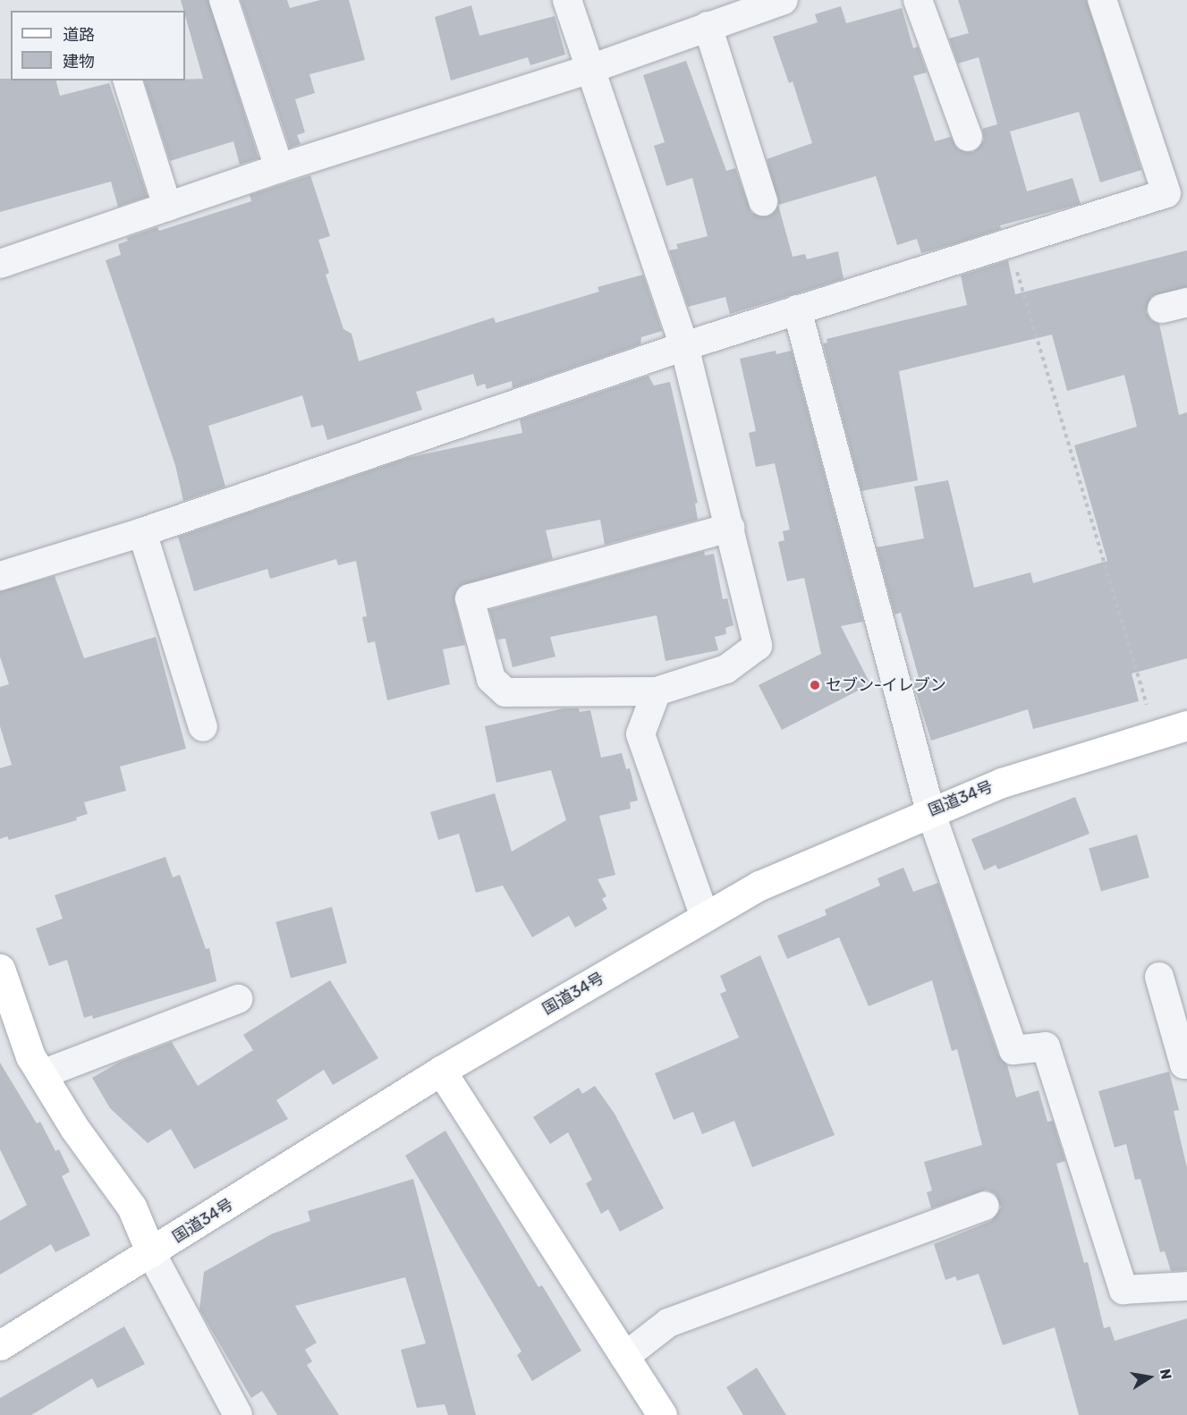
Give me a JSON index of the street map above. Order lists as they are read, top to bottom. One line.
{"streets":{"main road":["国道34号"]},"places":["セブン-イレブン"],"legend":["道路","建物"],"north":"right"}
